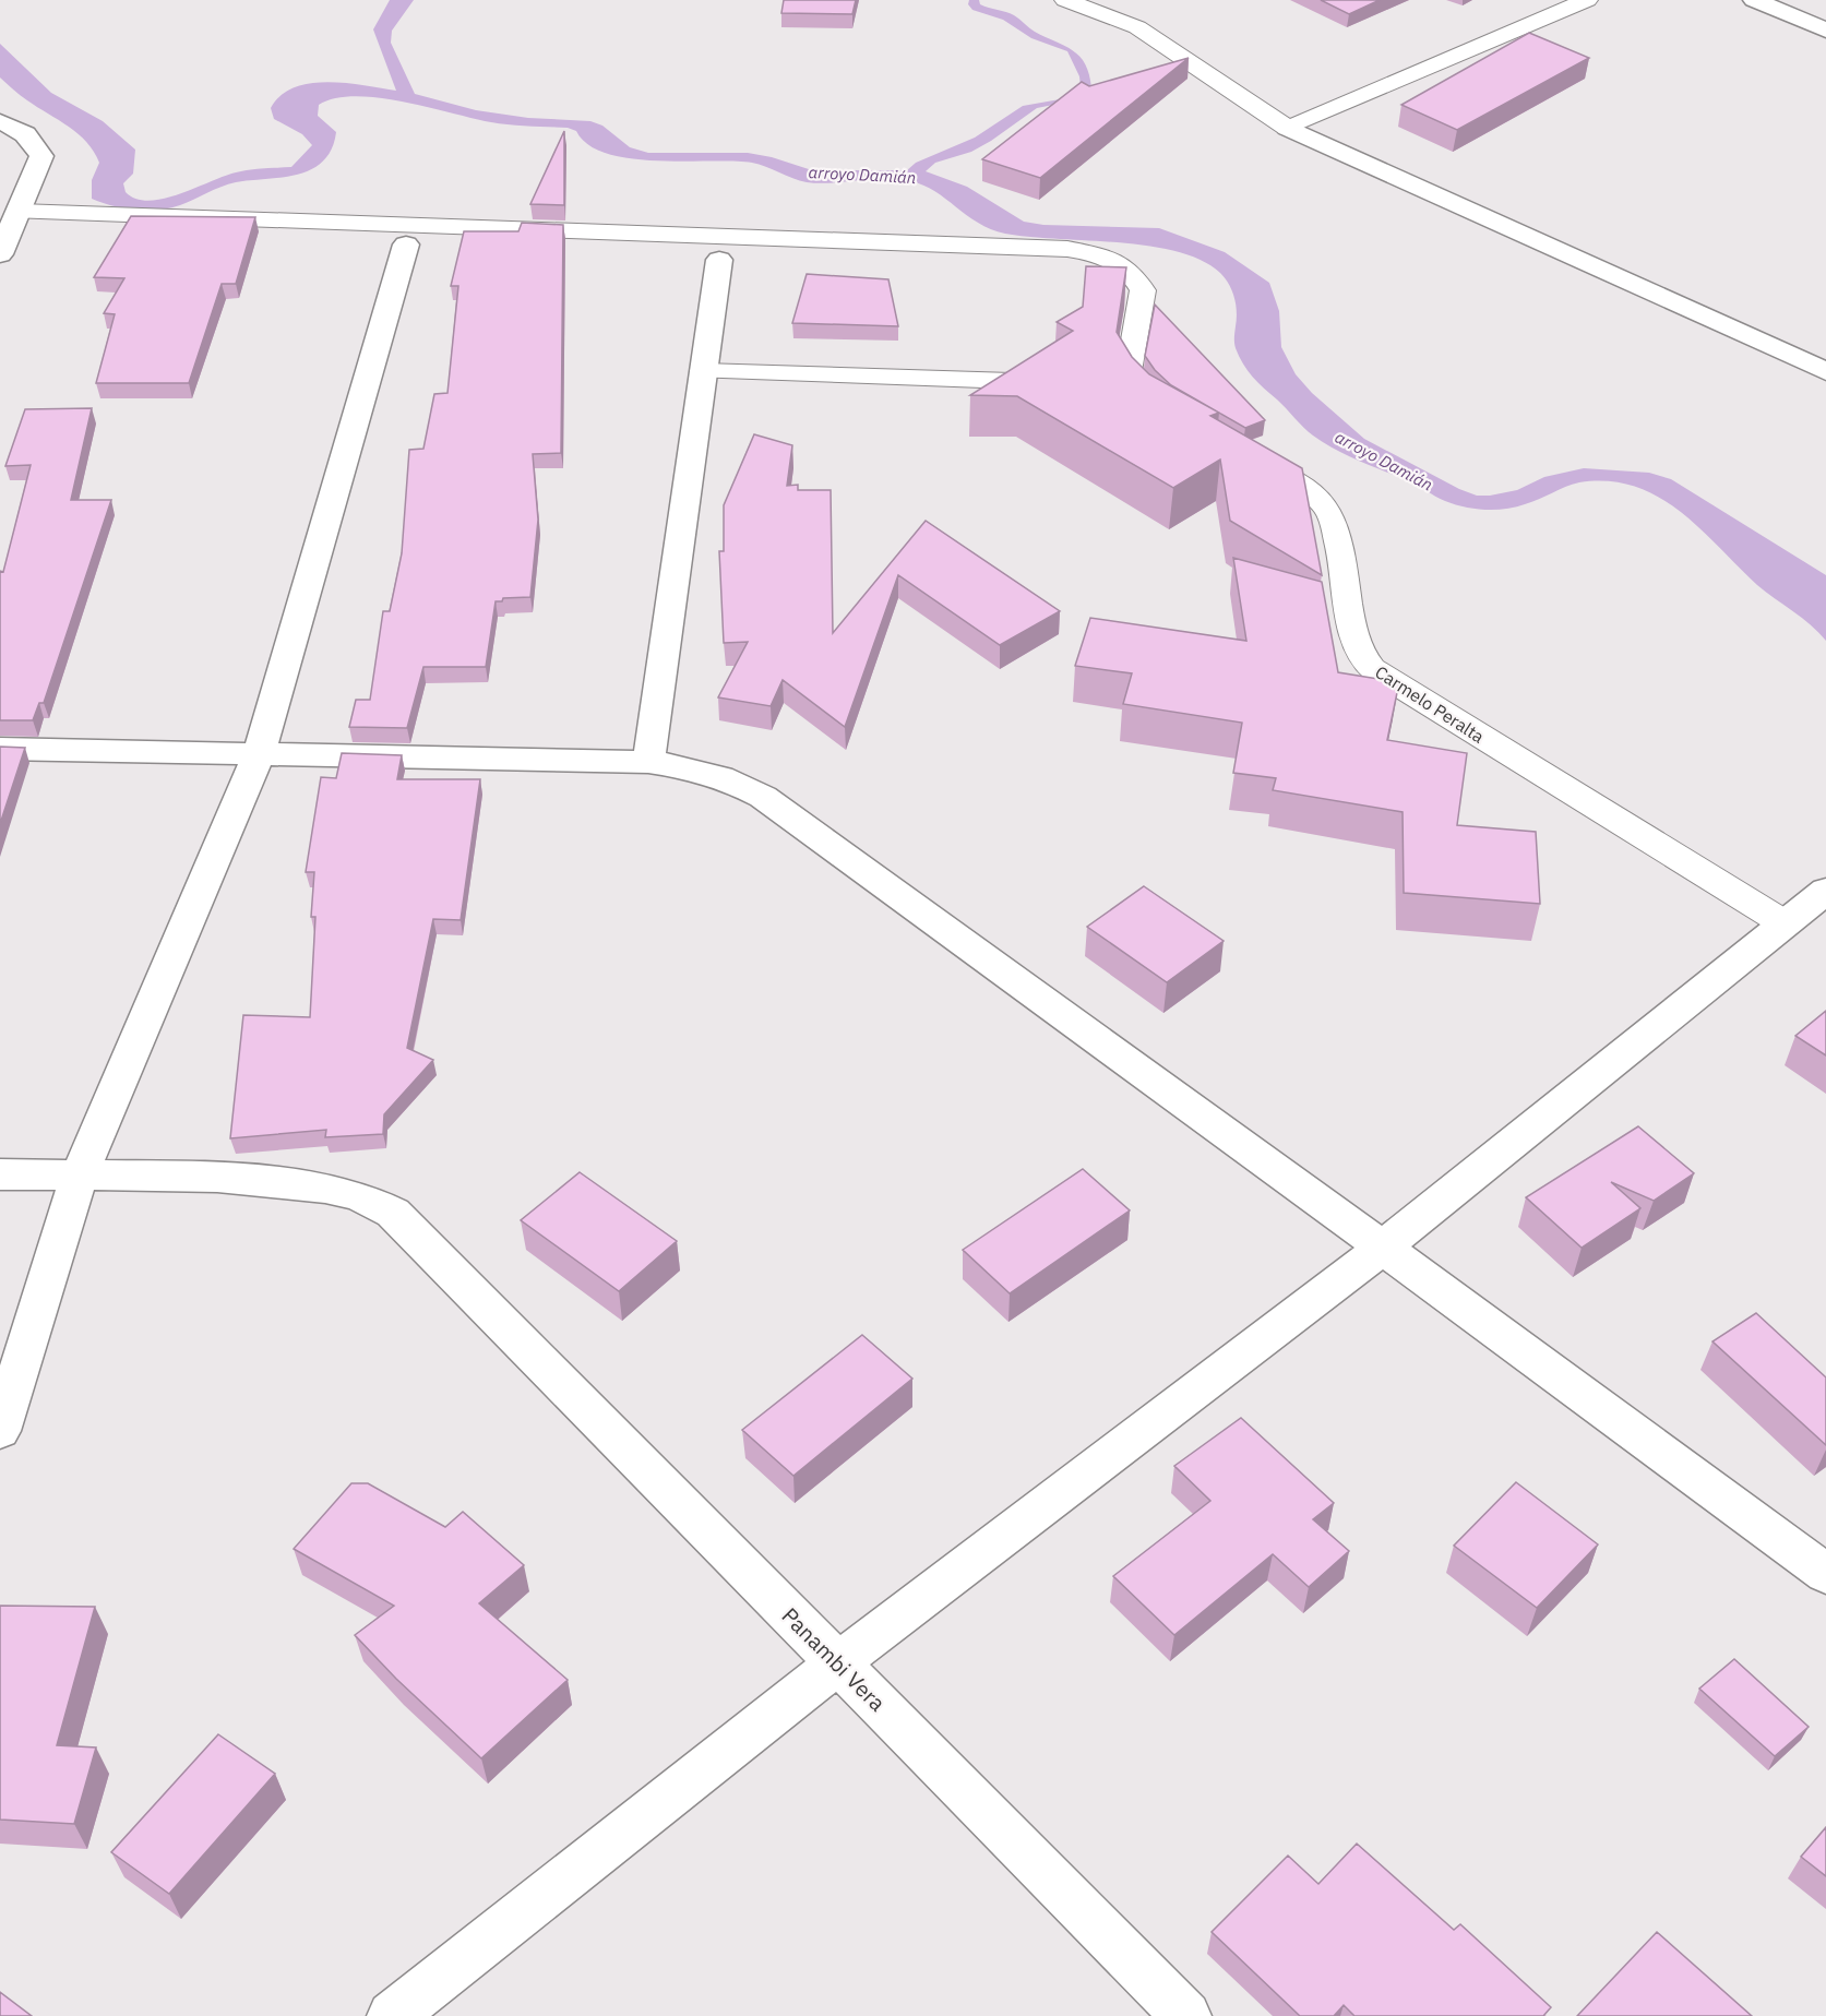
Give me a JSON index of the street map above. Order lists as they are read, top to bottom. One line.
{"streets":{"street":["Panambi Vera"],"lane":["Carmelo Peralta"]},"water":["arroyo Damián"]}
